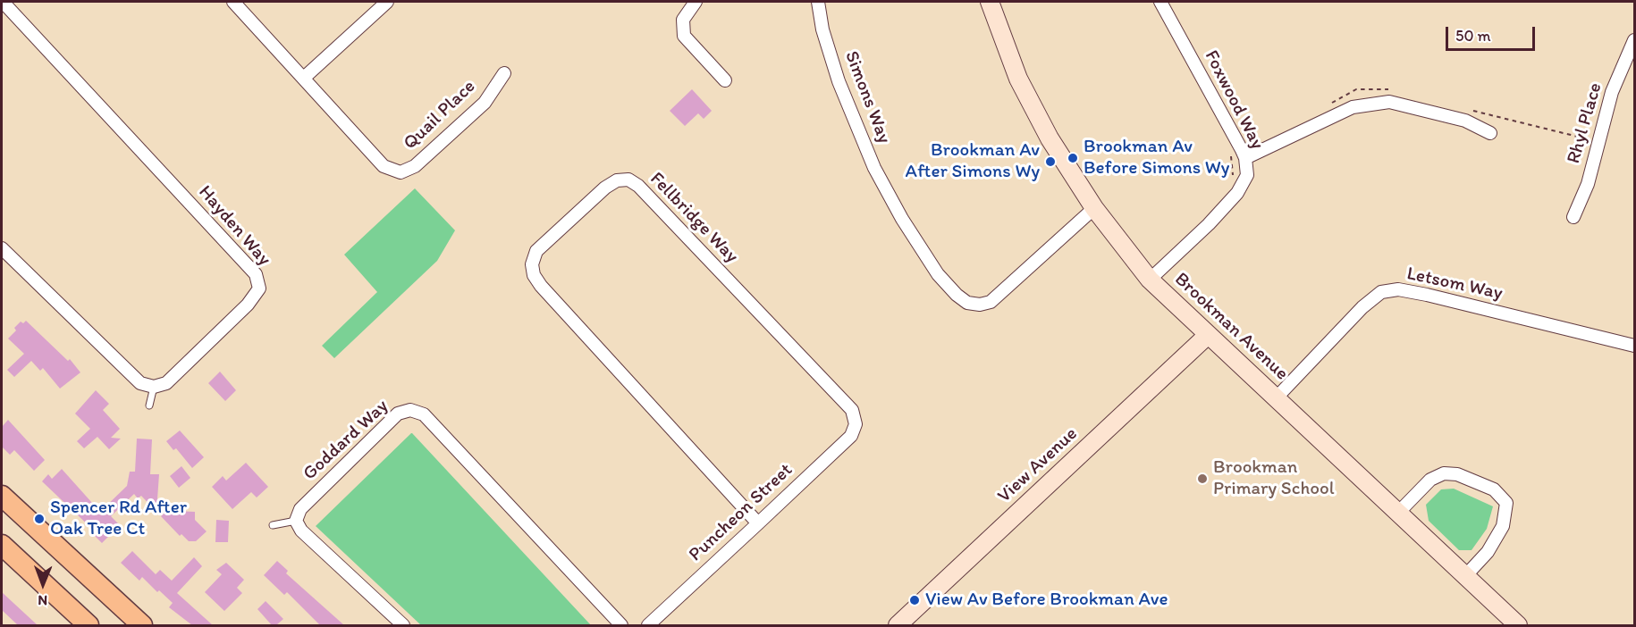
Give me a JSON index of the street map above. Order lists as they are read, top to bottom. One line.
{"streets":{"street":["Simons Way","Foxwood Way","Quail Place","Rhyl Place","Fellbridge Way","Hayden Way","Letsom Way","Brookman Avenue","Goddard Way","View Avenue","Puncheon Street"]},"crossings":[["Simons Way","Brookman Avenue"],["Foxwood Way","Brookman Avenue"],["Fellbridge Way","Puncheon Street"],["Letsom Way","Brookman Avenue"],["Brookman Avenue","View Avenue"]],"places":["Brookman Av Before Simons Wy","Brookman Av After Simons Wy","Brookman Primary School","Spencer Rd After Oak Tree Ct","View Av Before Brookman Ave"],"scale_bar":"50 m","north":"bottom"}
